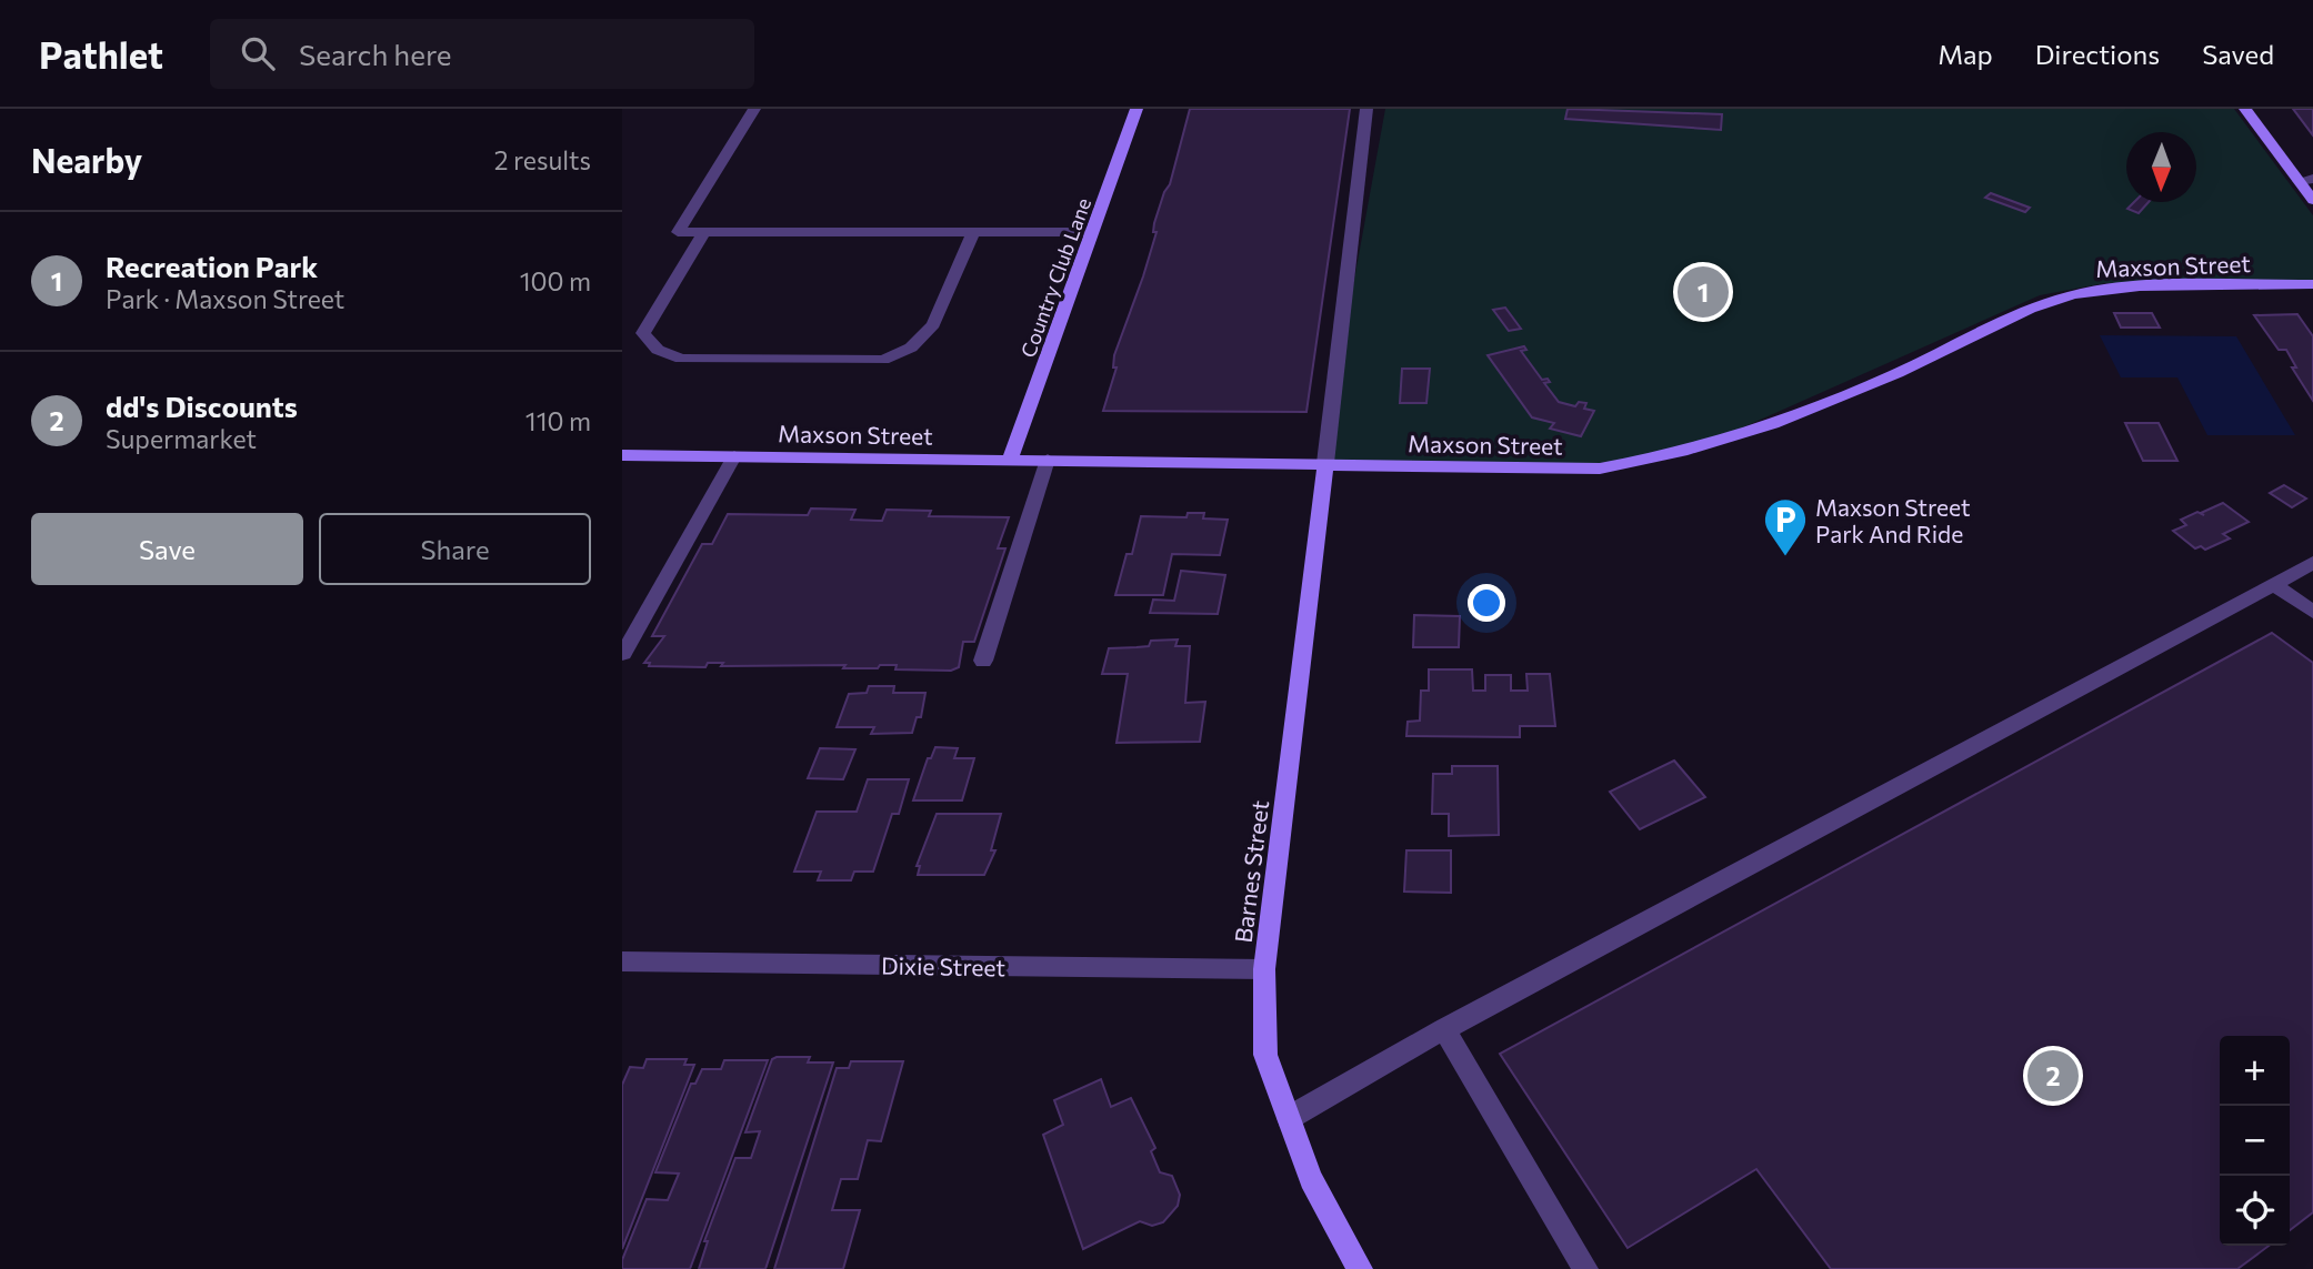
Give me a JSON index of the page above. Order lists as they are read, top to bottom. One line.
{"streets":{"street":["Maxson Street","Country Club Lane","Barnes Street","Dixie Street"]},"crossings":[["Maxson Street","Country Club Lane"],["Maxson Street","Barnes Street"],["Barnes Street","Dixie Street"]],"places":{"parking":["Maxson Street Park And Ride"]},"north":"bottom","page":{"header":"Pathlet","search":"Search here","nav":["Map","Directions","Saved"],"heading":["Nearby","2 results"],"list":[{"mark":"1","name":"Recreation Park","note":"Park · Maxson Street","value":"100 m"},{"mark":"2","name":"dd's Discounts","note":"Supermarket","value":"110 m"}],"pins":["1","2"],"buttons":["Save","Share"],"map_buttons":["+","−"]}}
